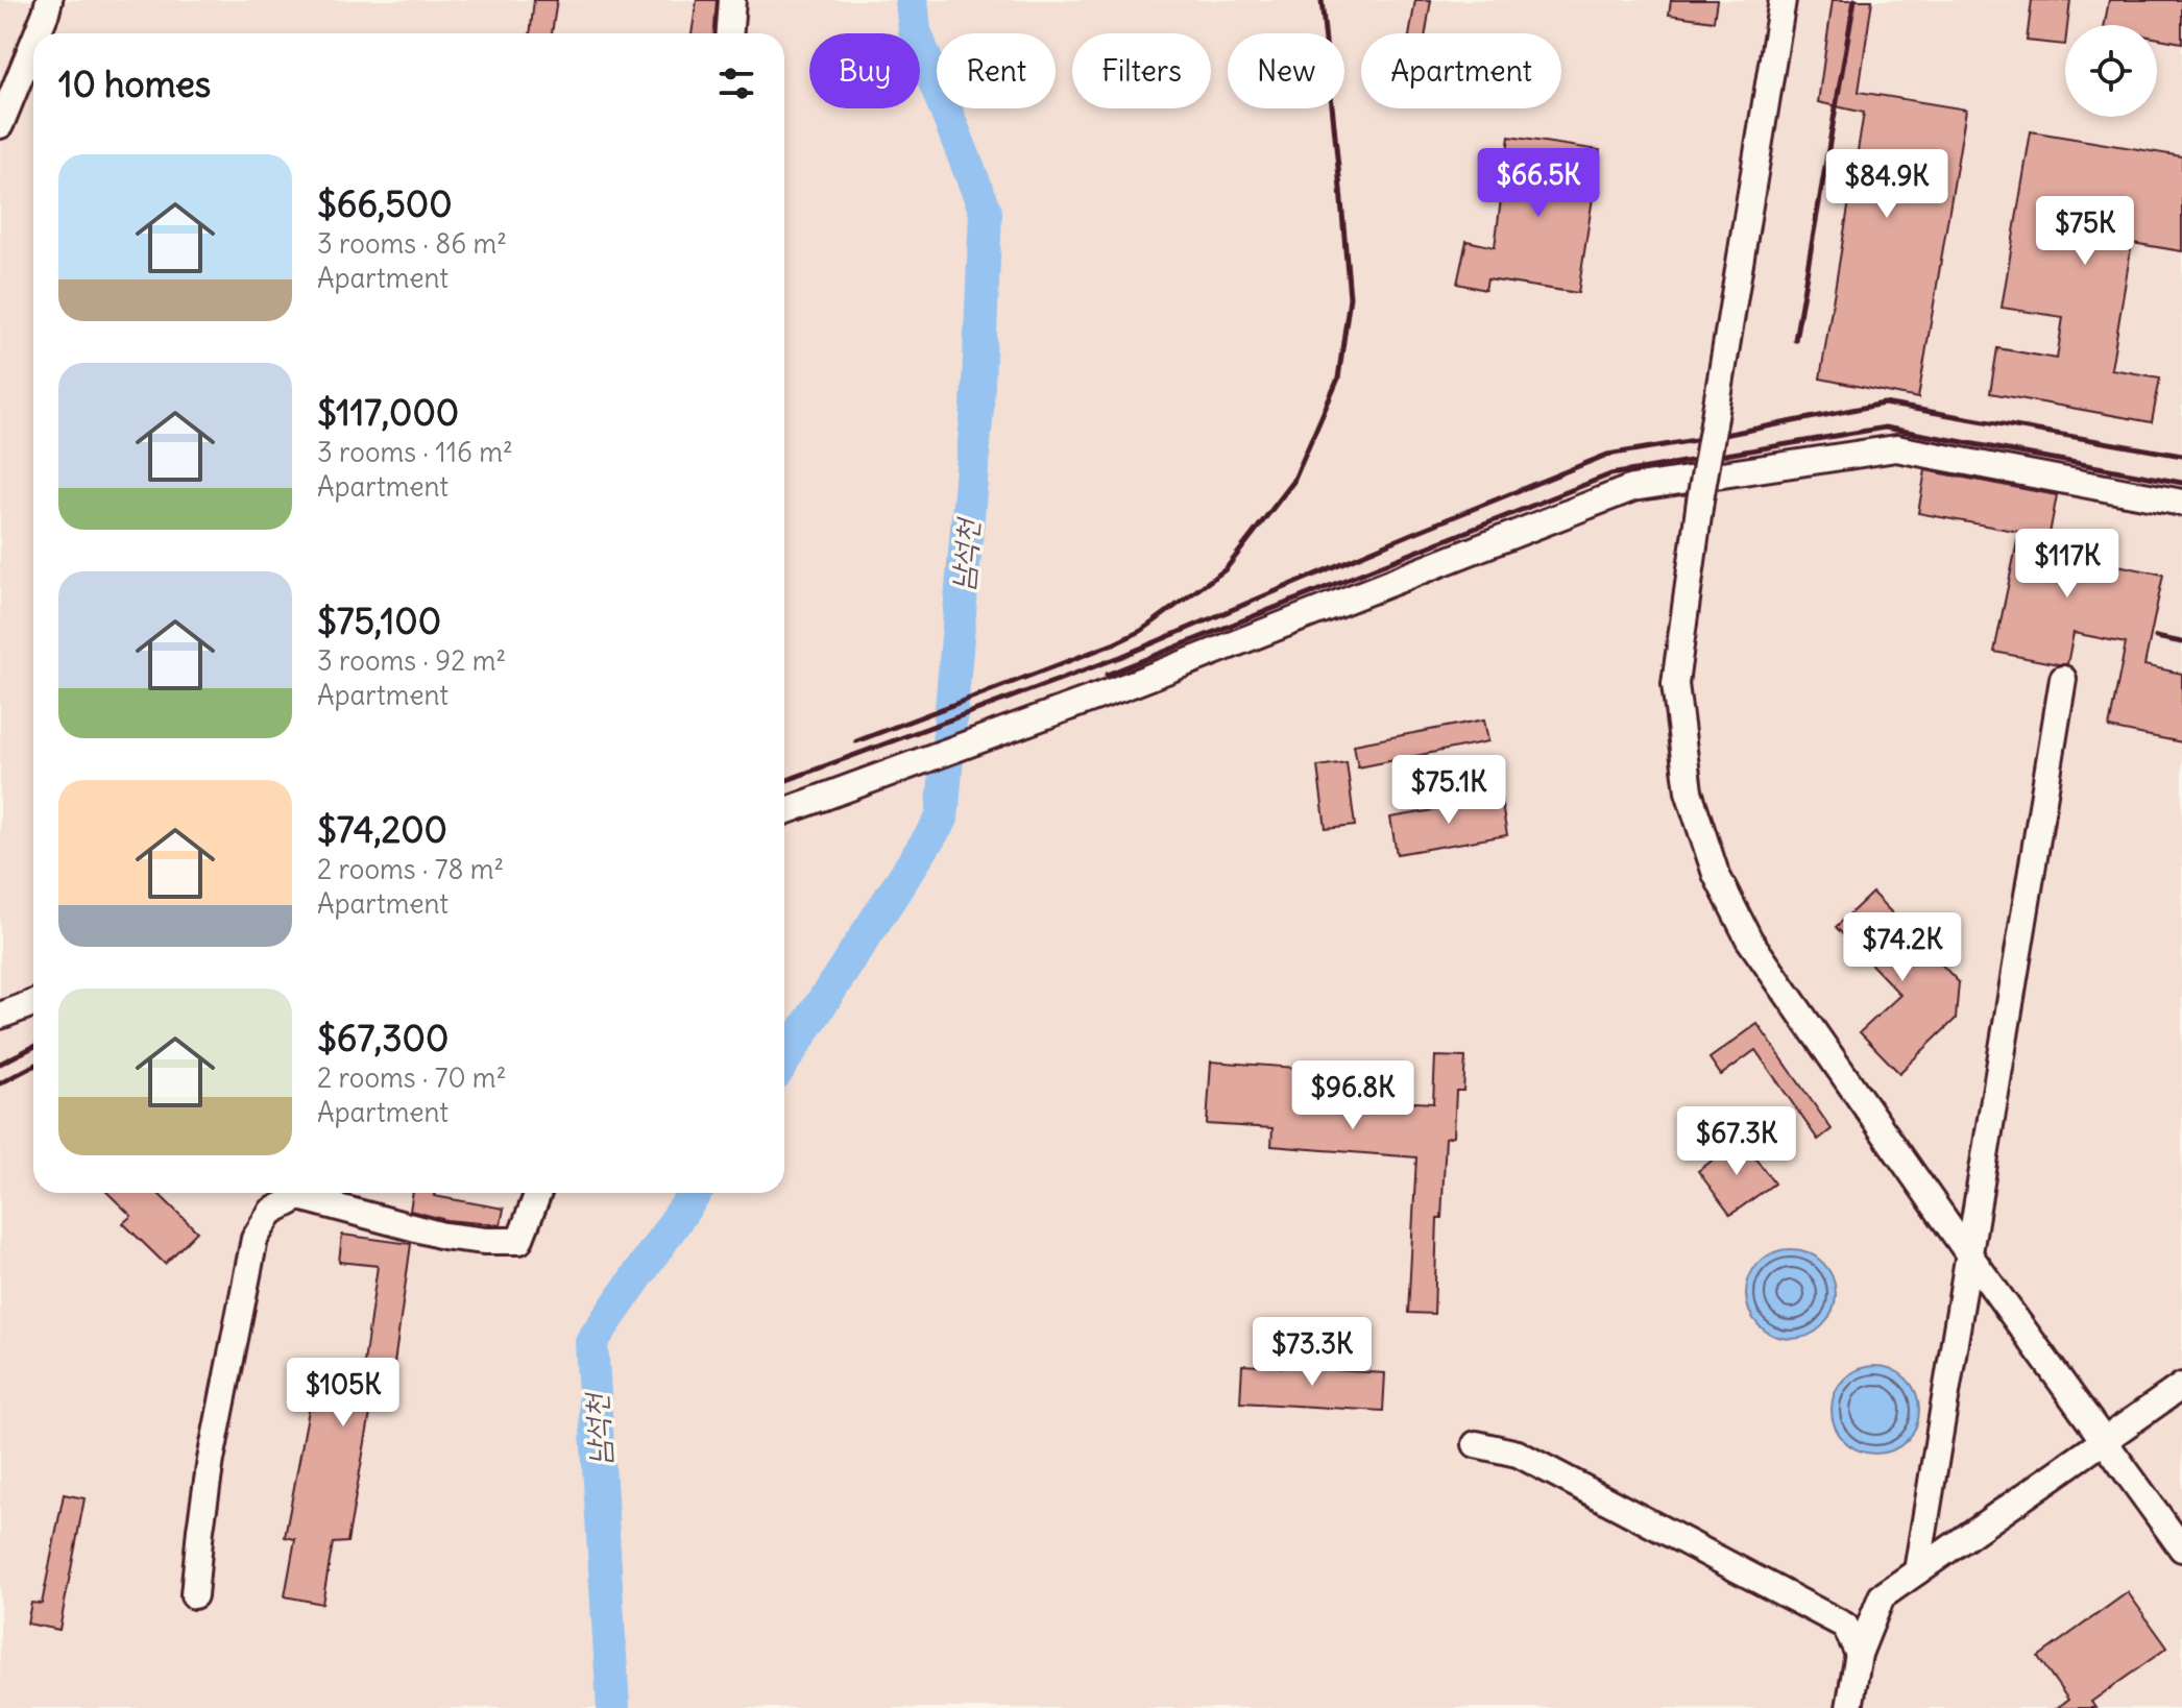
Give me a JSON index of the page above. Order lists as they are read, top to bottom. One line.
{"water":["남석천"],"page":{"chip":["Buy","Rent","Filters","New","Apartment"],"heading":"10 homes","list":[{"name":"$66,500","note":"3 rooms · 86 m² · Apartment"},{"name":"$117,000","note":"3 rooms · 116 m² · Apartment"},{"name":"$75,100","note":"3 rooms · 92 m² · Apartment"},{"name":"$74,200","note":"2 rooms · 78 m² · Apartment"},{"name":"$67,300","note":"2 rooms · 70 m² · Apartment"}],"price":["$66.5K","$84.9K","$75K","$117K","$75.1K","$74.2K","$96.8K","$67.3K","$73.3K","$105K"]}}
